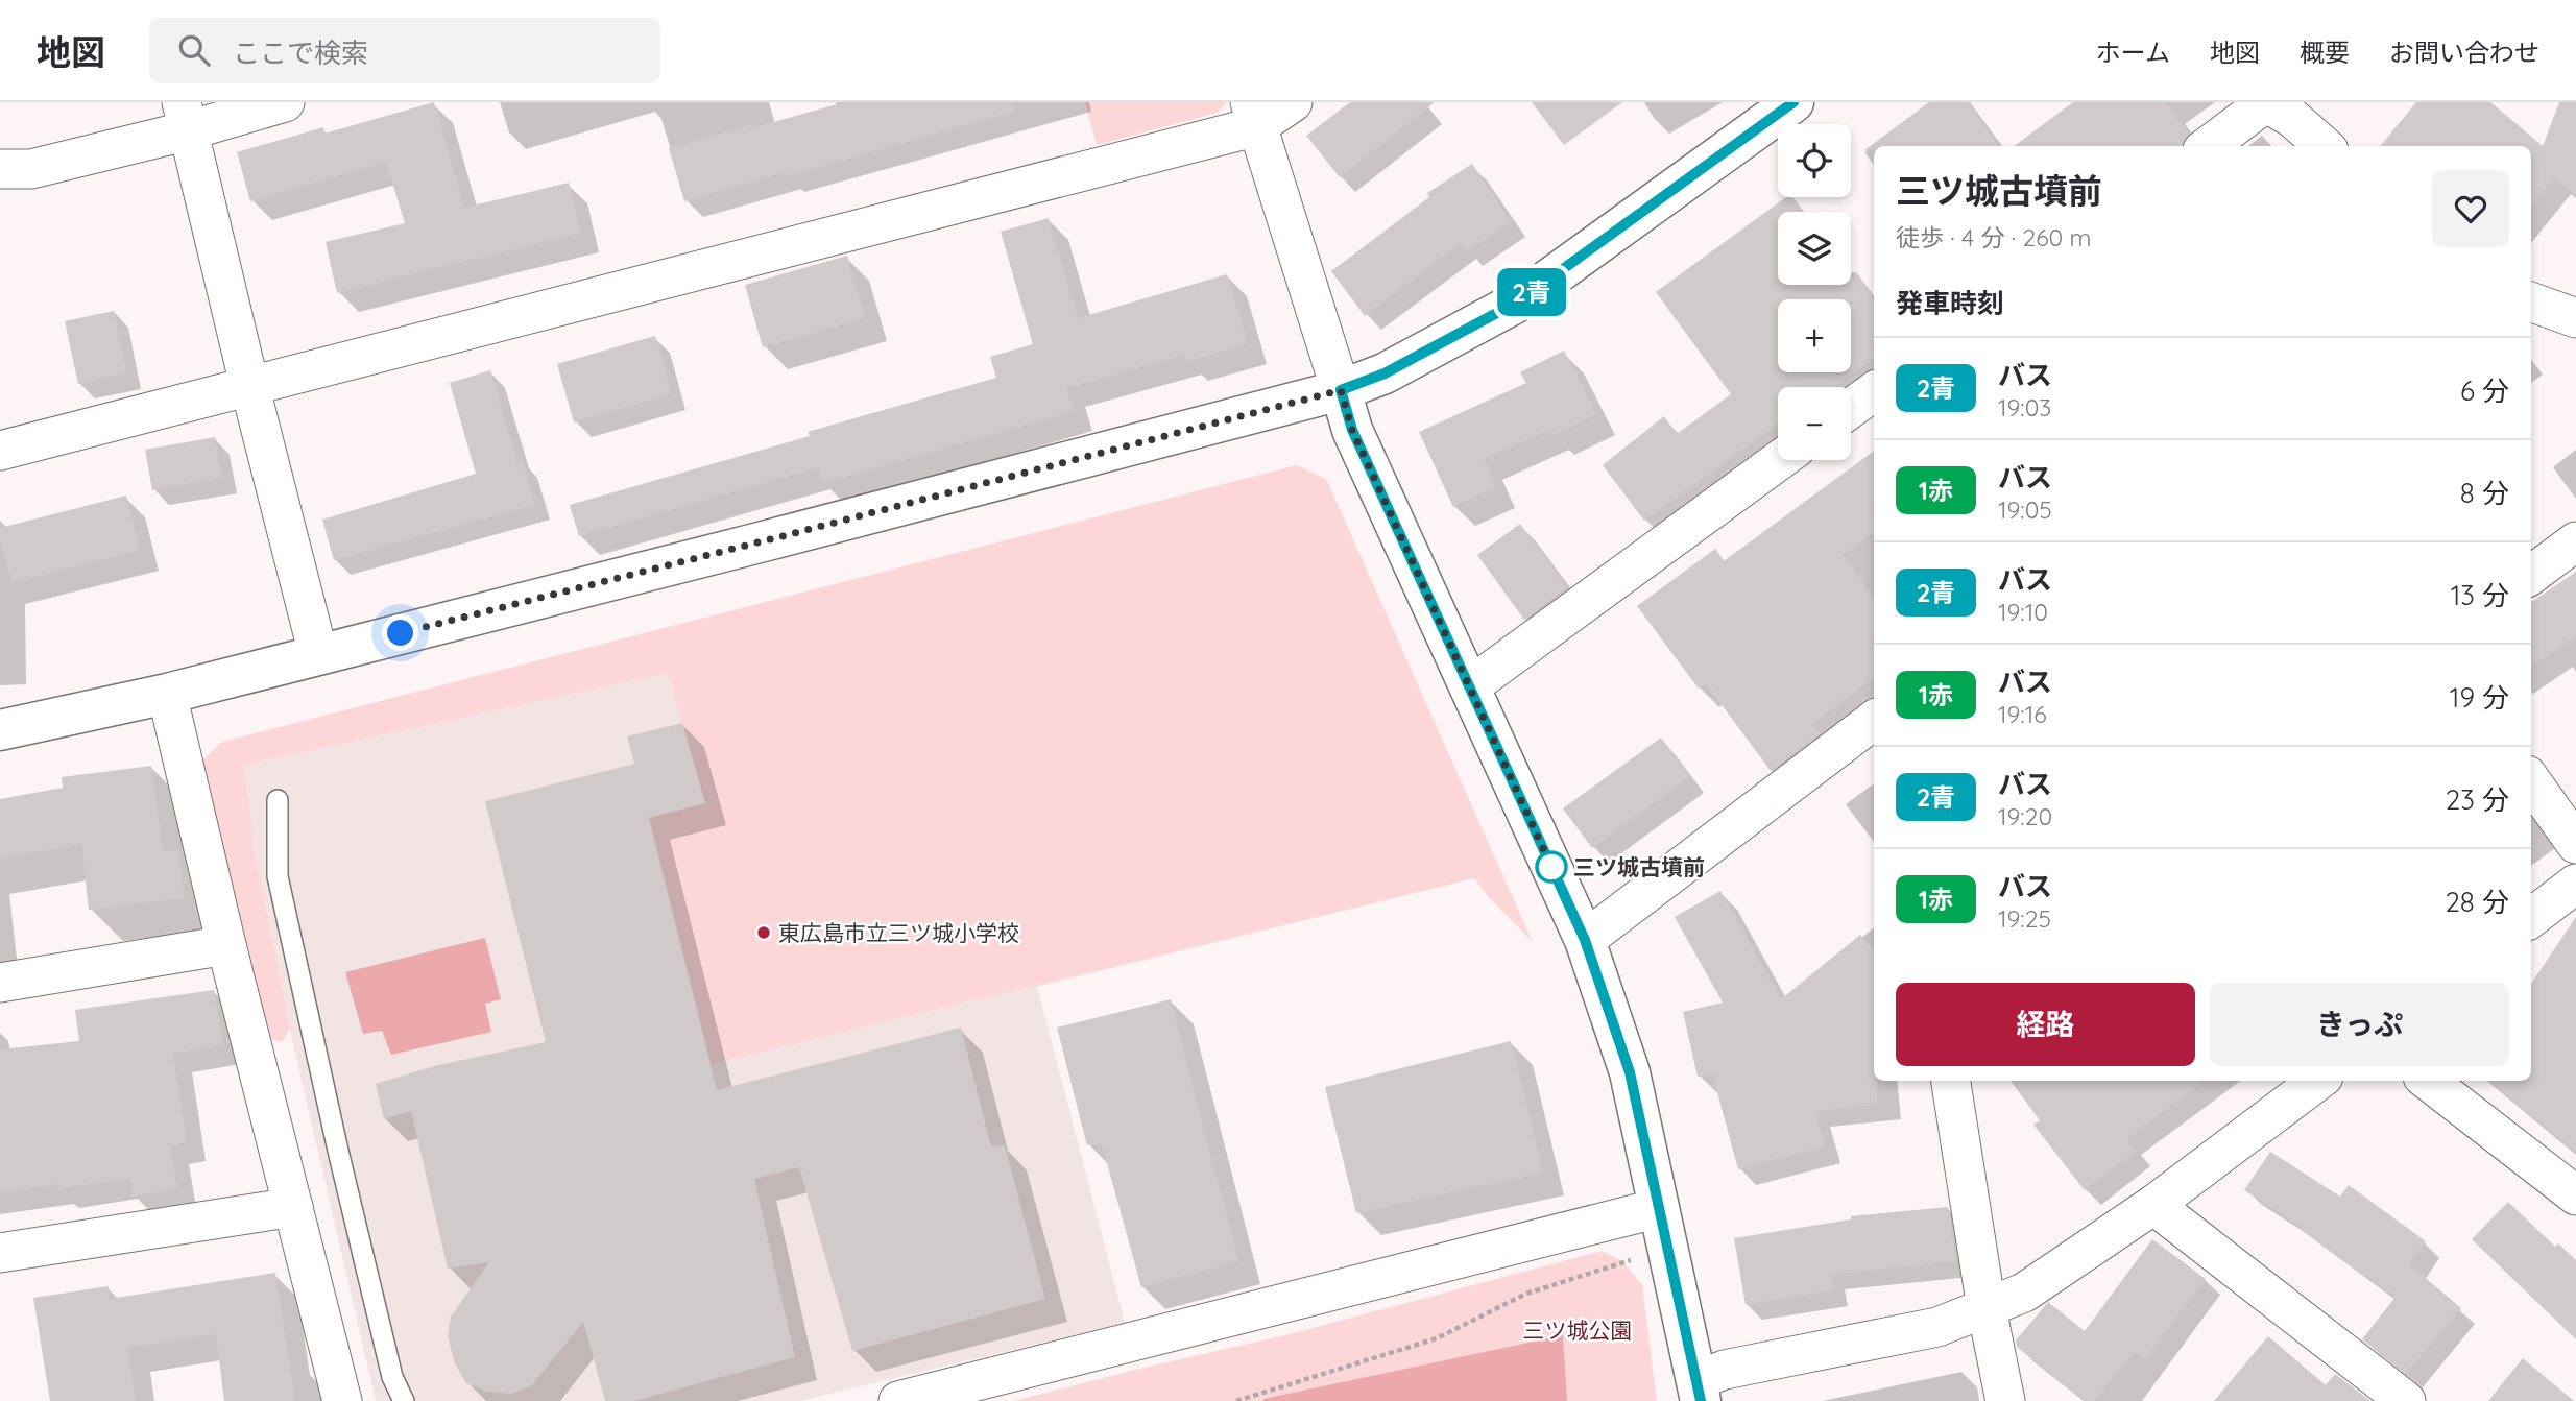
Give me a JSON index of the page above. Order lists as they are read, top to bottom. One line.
{"parks":["三ツ城公園"],"places":["三ツ城古墳前","東広島市立三ツ城小学校"],"lines":["bus line 2青"],"page":{"header":"地図","search":"ここで検索","nav":["ホーム","地図","概要","お問い合わせ"],"on_map":"2青","map_buttons":["+","−"],"heading":[["三ツ城古墳前","徒歩 · 4 分 · 260 m"],"発車時刻"],"list":[{"mark":"2青","name":"バス","note":"19:03","value":"6 分"},{"mark":"1赤","name":"バス","note":"19:05","value":"8 分"},{"mark":"2青","name":"バス","note":"19:10","value":"13 分"},{"mark":"1赤","name":"バス","note":"19:16","value":"19 分"},{"mark":"2青","name":"バス","note":"19:20","value":"23 分"},{"mark":"1赤","name":"バス","note":"19:25","value":"28 分"}],"buttons":["経路","きっぷ"]}}
